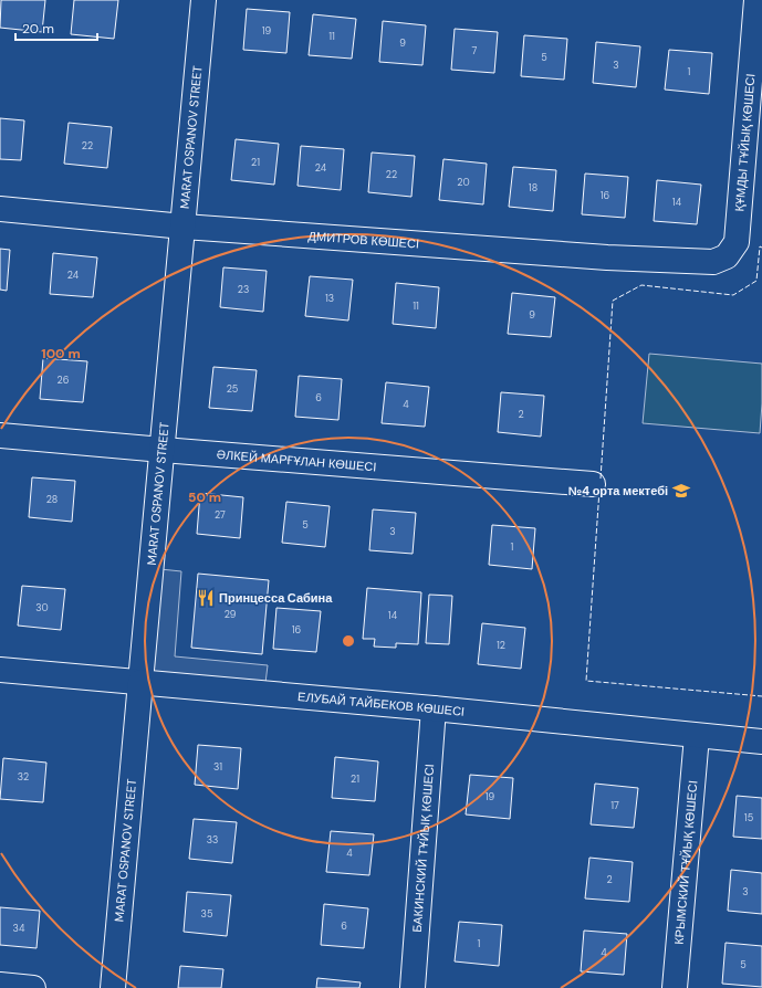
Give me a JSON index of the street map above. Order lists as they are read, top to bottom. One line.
{"streets":{"street":["MARAT OSPANOV STREET","ҚҰМДЫ ТҰЙЫҚ КӨШЕСІ","ДМИТРОВ КӨШЕСІ","ӘЛКЕЙ МАРҒҰЛАН КӨШЕСІ","ЕЛУБАЙ ТАЙБЕКОВ КӨШЕСІ","БАКИНСКИЙ ТҰЙЫҚ КӨШЕСІ","КРЫМСКИЙ ТҰЙЫҚ КӨШЕСІ"]},"crossings":[["MARAT OSPANOV STREET","ДМИТРОВ КӨШЕСІ"],["MARAT OSPANOV STREET","ӘЛКЕЙ МАРҒҰЛАН КӨШЕСІ"],["MARAT OSPANOV STREET","ЕЛУБАЙ ТАЙБЕКОВ КӨШЕСІ"],["ҚҰМДЫ ТҰЙЫҚ КӨШЕСІ","ДМИТРОВ КӨШЕСІ"],["ЕЛУБАЙ ТАЙБЕКОВ КӨШЕСІ","БАКИНСКИЙ ТҰЙЫҚ КӨШЕСІ"],["ЕЛУБАЙ ТАЙБЕКОВ КӨШЕСІ","КРЫМСКИЙ ТҰЙЫҚ КӨШЕСІ"]],"places":{"school or university":["№4 орта мектебі"],"restaurant":["Принцесса Сабина"]},"house_numbers":["19","11","9","7","5","3","1","22","21","24","22","20","18","16","14","24","23","13","11","9","26","25","6","4","2","28","27","5","3","1","30","29","14","16","12","31","32","21","19","17","15","33","4","2","3","35","6","34","1","4","5"],"scale_bar":"20 m","rings":["100 m","50 m"]}
